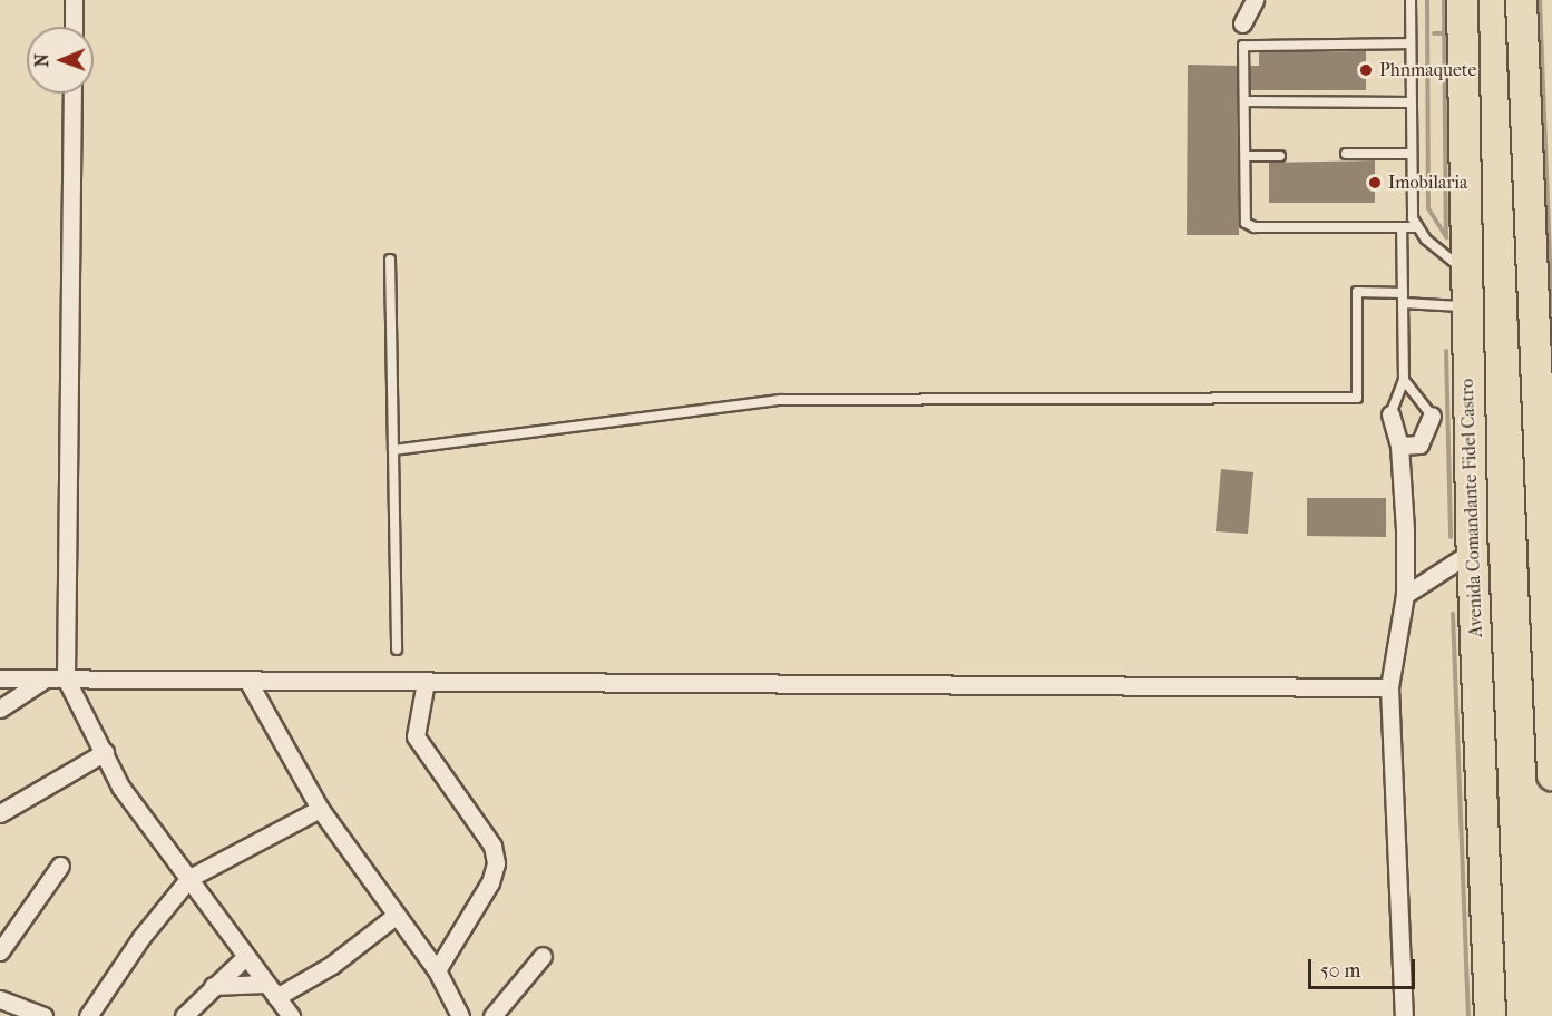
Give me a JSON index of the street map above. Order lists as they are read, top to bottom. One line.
{"streets":{"highway":["Avenida Comandante Fidel Castro"]},"places":["Phnmaquete","Imobilaria"],"scale_bar":"50 m","north":"left"}
